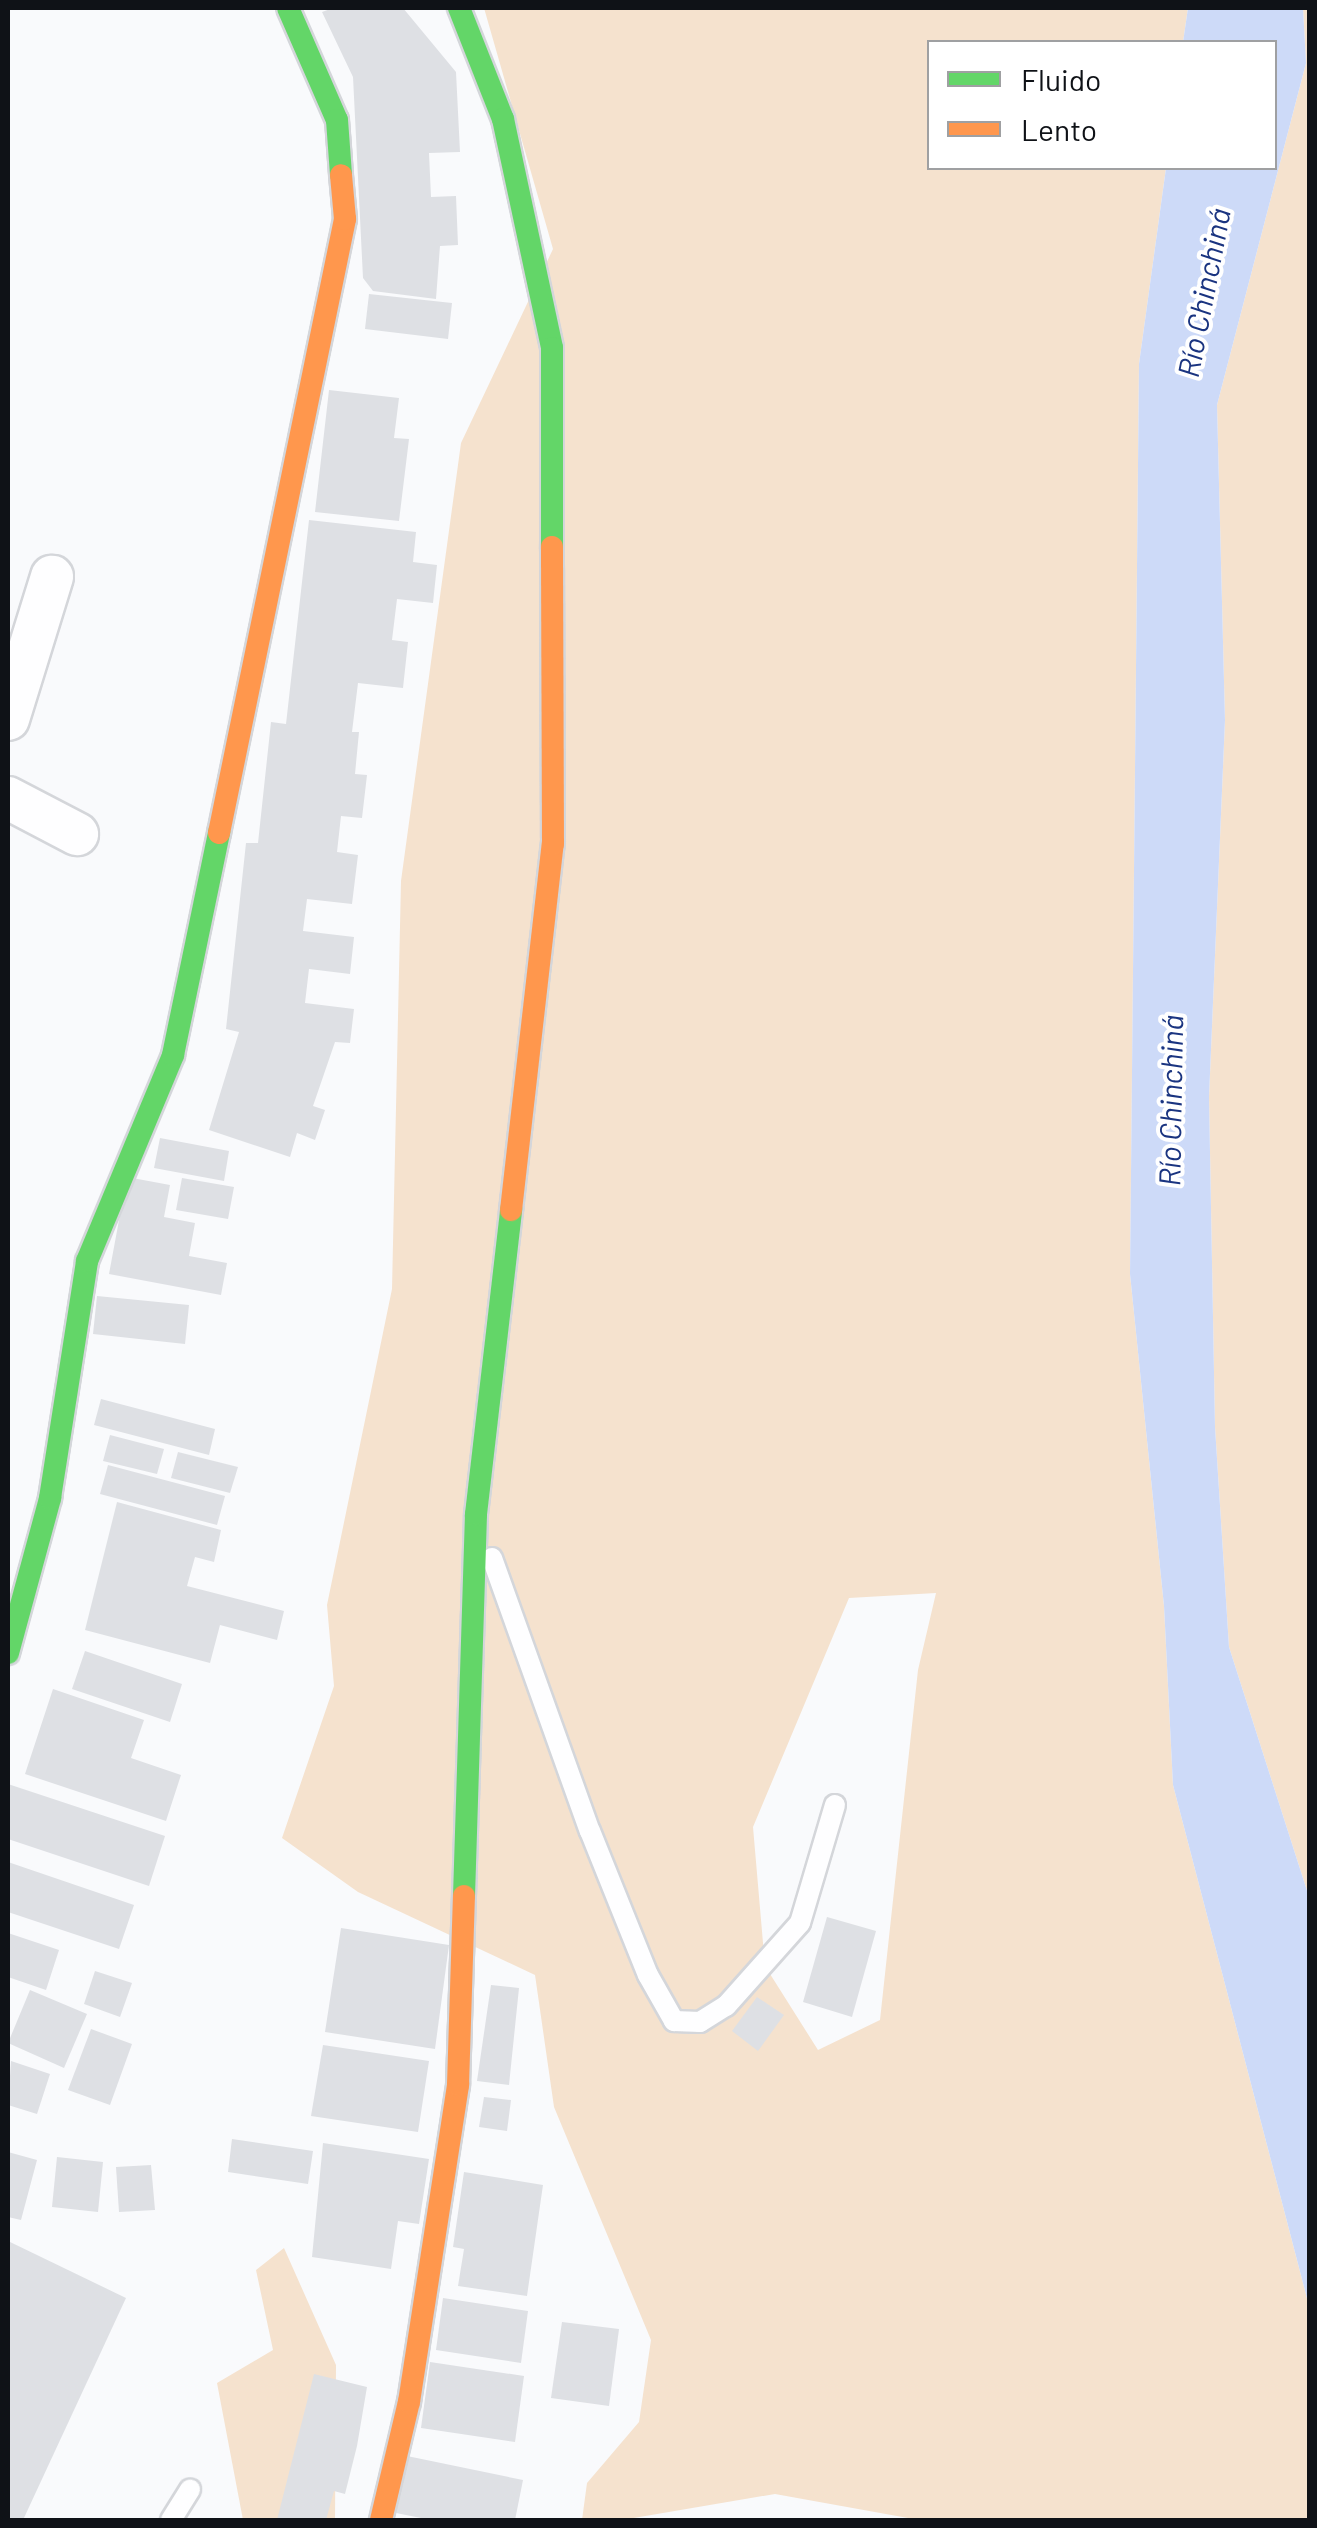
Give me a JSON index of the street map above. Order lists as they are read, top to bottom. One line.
{"water":["Río Chinchiná"],"legend":["Fluido","Lento"]}
